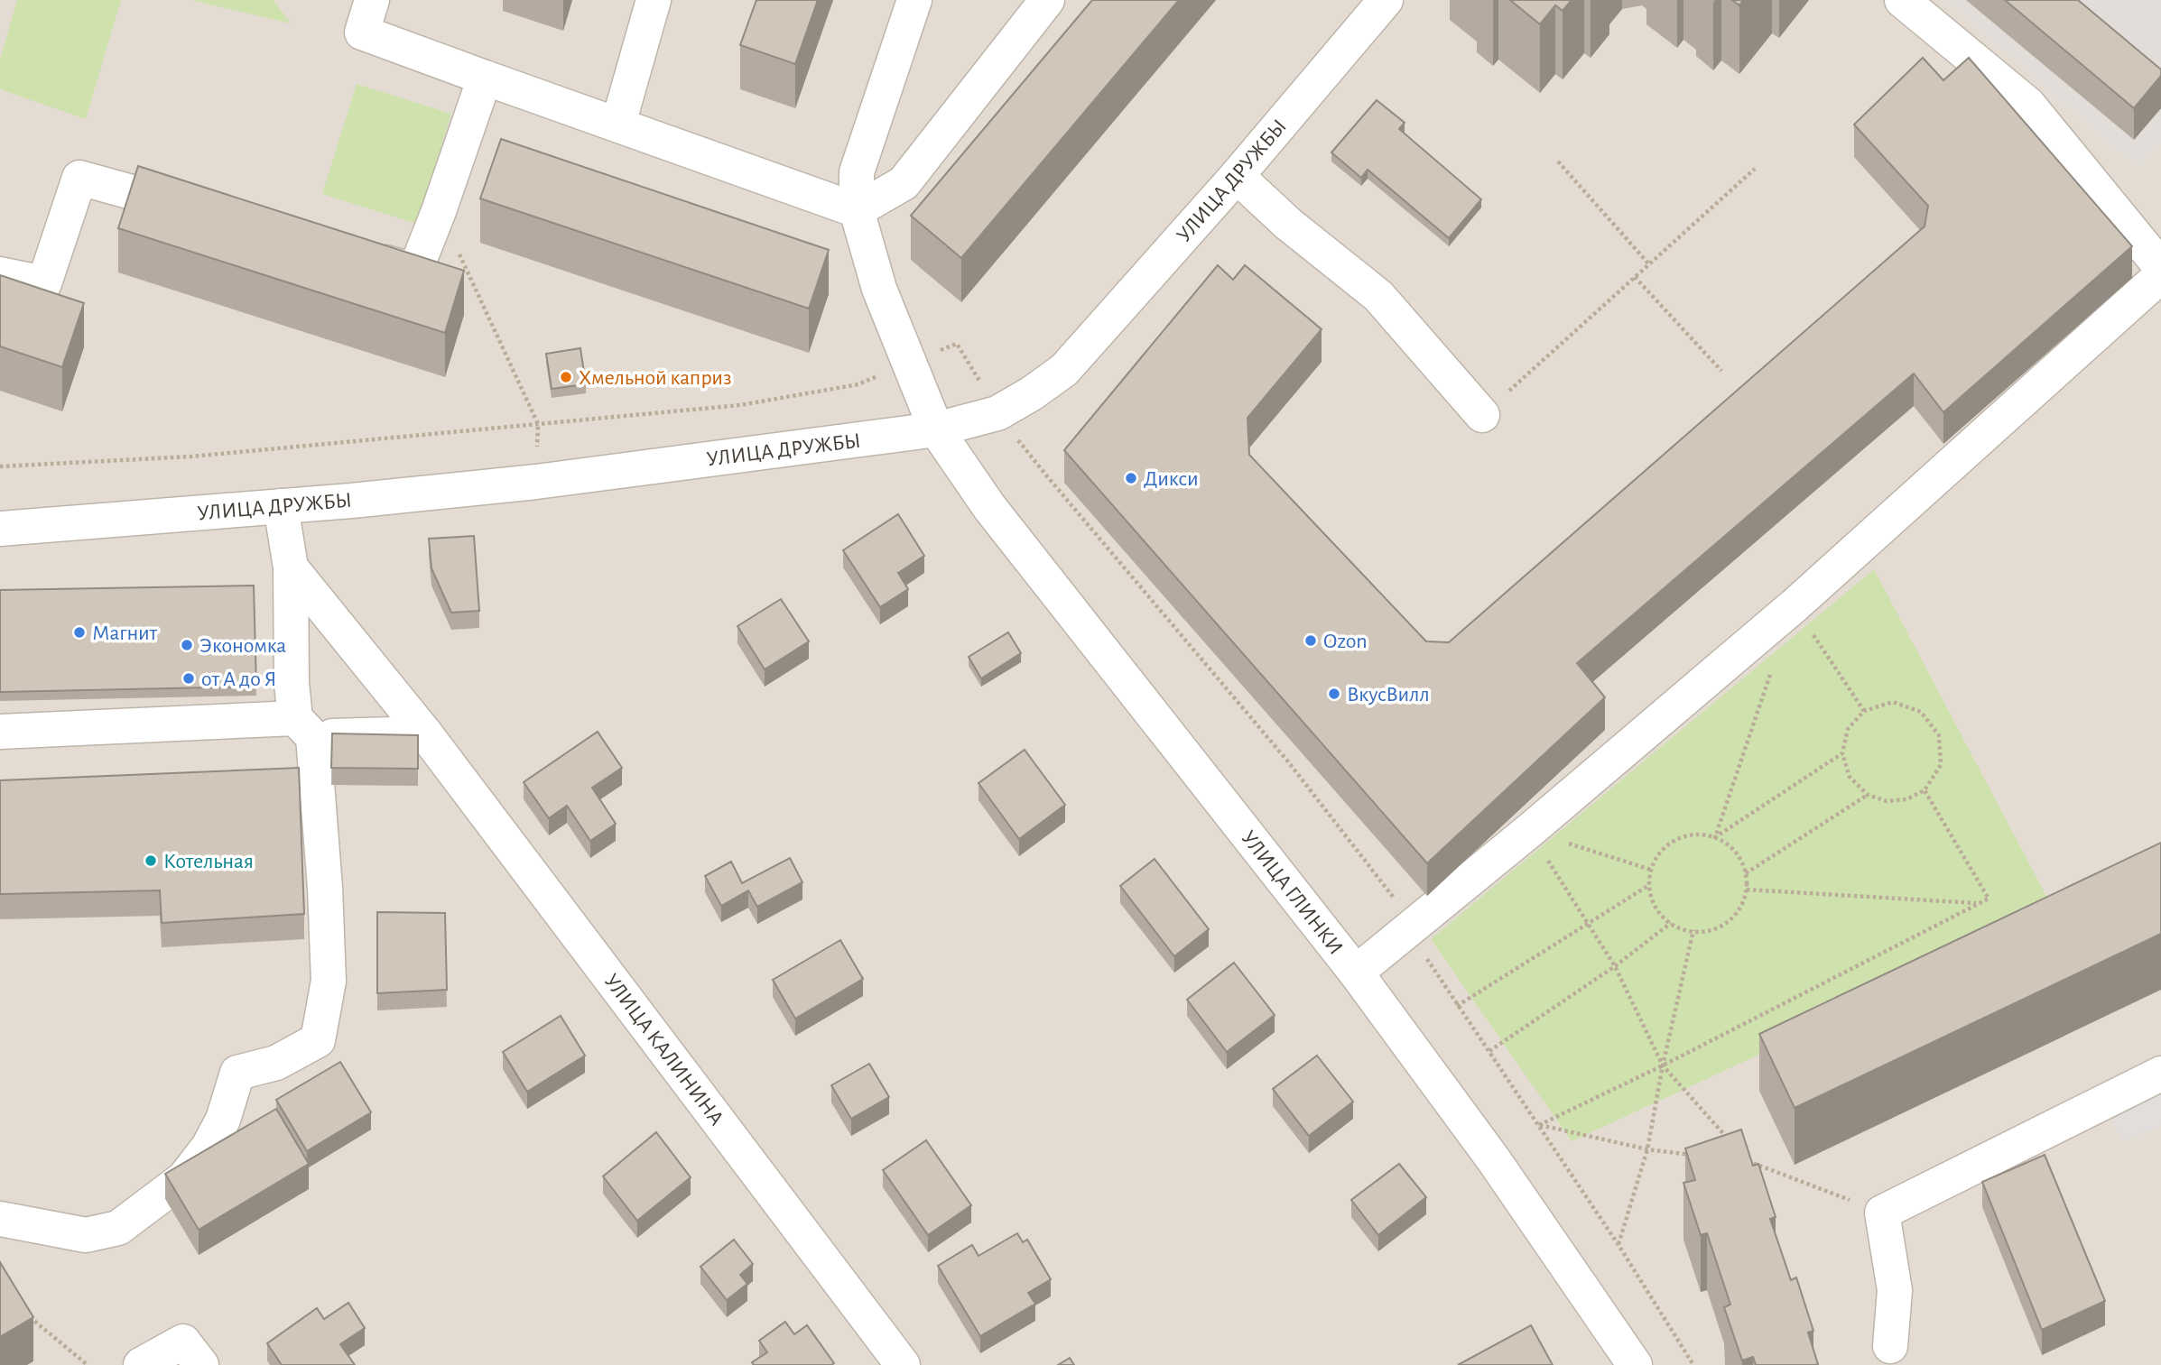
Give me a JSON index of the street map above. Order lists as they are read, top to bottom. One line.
{"streets":{"street":["УЛИЦА ДРУЖБЫ","УЛИЦА ГЛИНКИ","УЛИЦА КАЛИНИНА"]},"crossings":[["УЛИЦА ДРУЖБЫ","УЛИЦА ГЛИНКИ"]],"places":["Хмельной каприз","Дикси","Магнит","Ozon","Экономка","от А до Я","ВкусВилл","Котельная"]}
